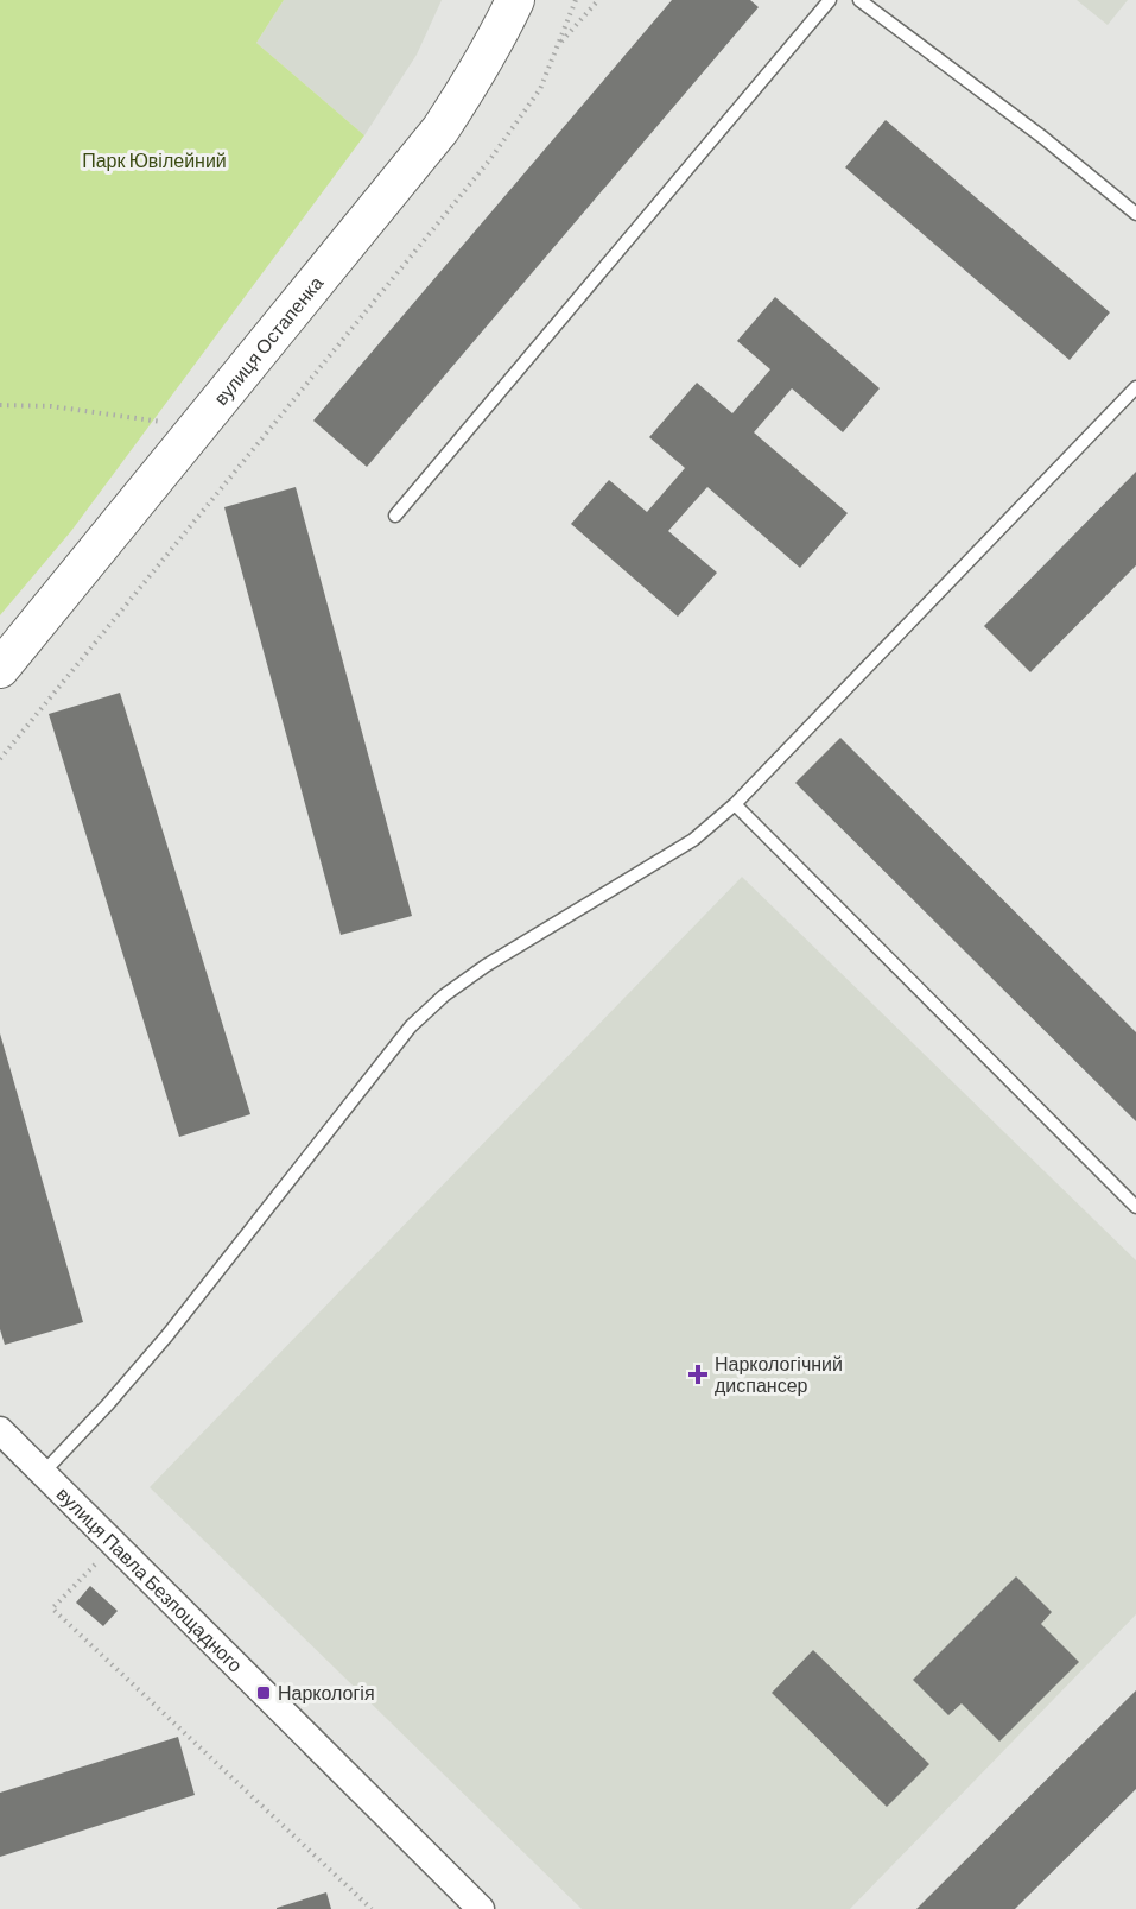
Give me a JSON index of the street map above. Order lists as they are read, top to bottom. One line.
{"streets":{"street":["вулиця Остапенка","вулиця Павла Безпощадного"]},"parks":["Парк Ювілейний"],"places":{"health":["Наркологічний диспансер"],"transit":["Наркологія"]}}
